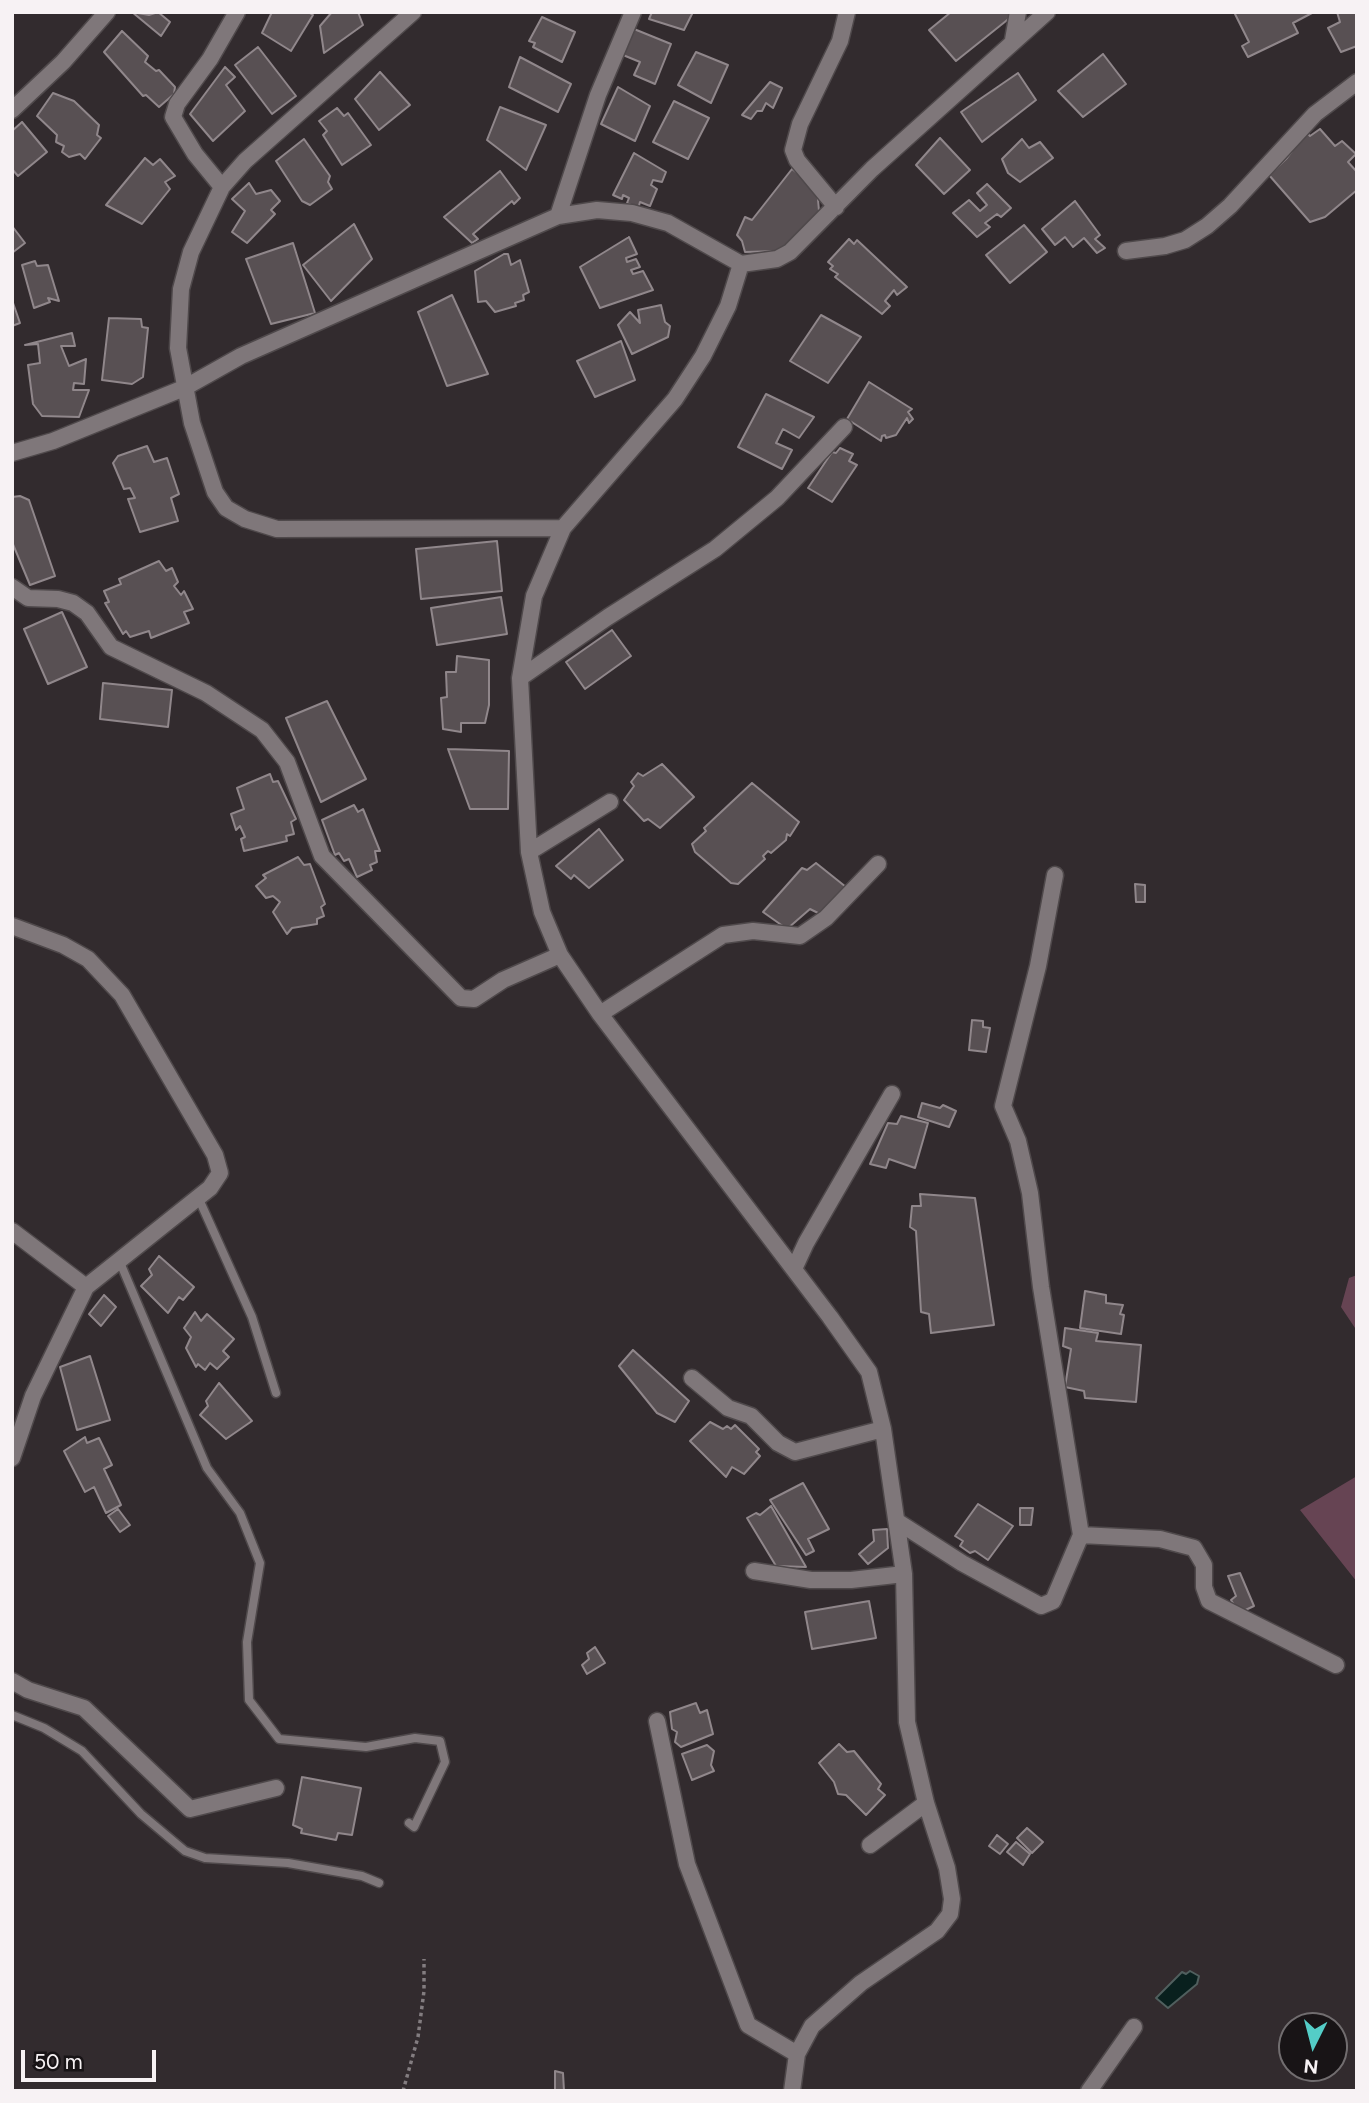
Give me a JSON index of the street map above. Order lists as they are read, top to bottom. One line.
{"scale_bar":"50 m","north":"bottom"}
